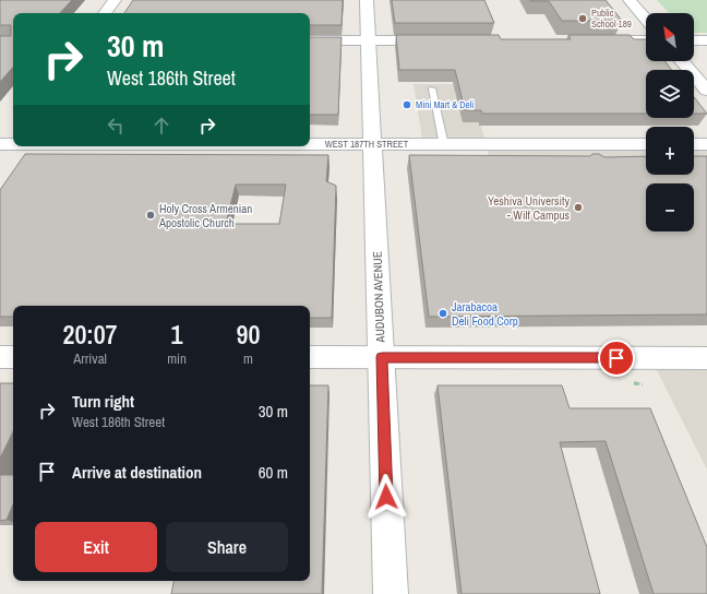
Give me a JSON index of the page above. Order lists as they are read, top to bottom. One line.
{"streets":{"street":["WEST 187TH STREET","AUDUBON AVENUE"]},"crossings":[["WEST 187TH STREET","AUDUBON AVENUE"]],"places":["Public School 189","Mini Mart & Deli","Yeshiva University - Wilf Campus","Holy Cross Armenian Apostolic Church","Jarabacoa Deli Food Corp"],"north":"top left","page":{"map_buttons":["+","−"],"turn":["30 m","West 186th Street"],"eta":["20:07","Arrival","1","min","90","m"],"list":[{"name":"Turn right","note":"West 186th Street","value":"30 m"},{"name":"Arrive at destination","value":"60 m"}],"buttons":["Exit","Share"]}}
